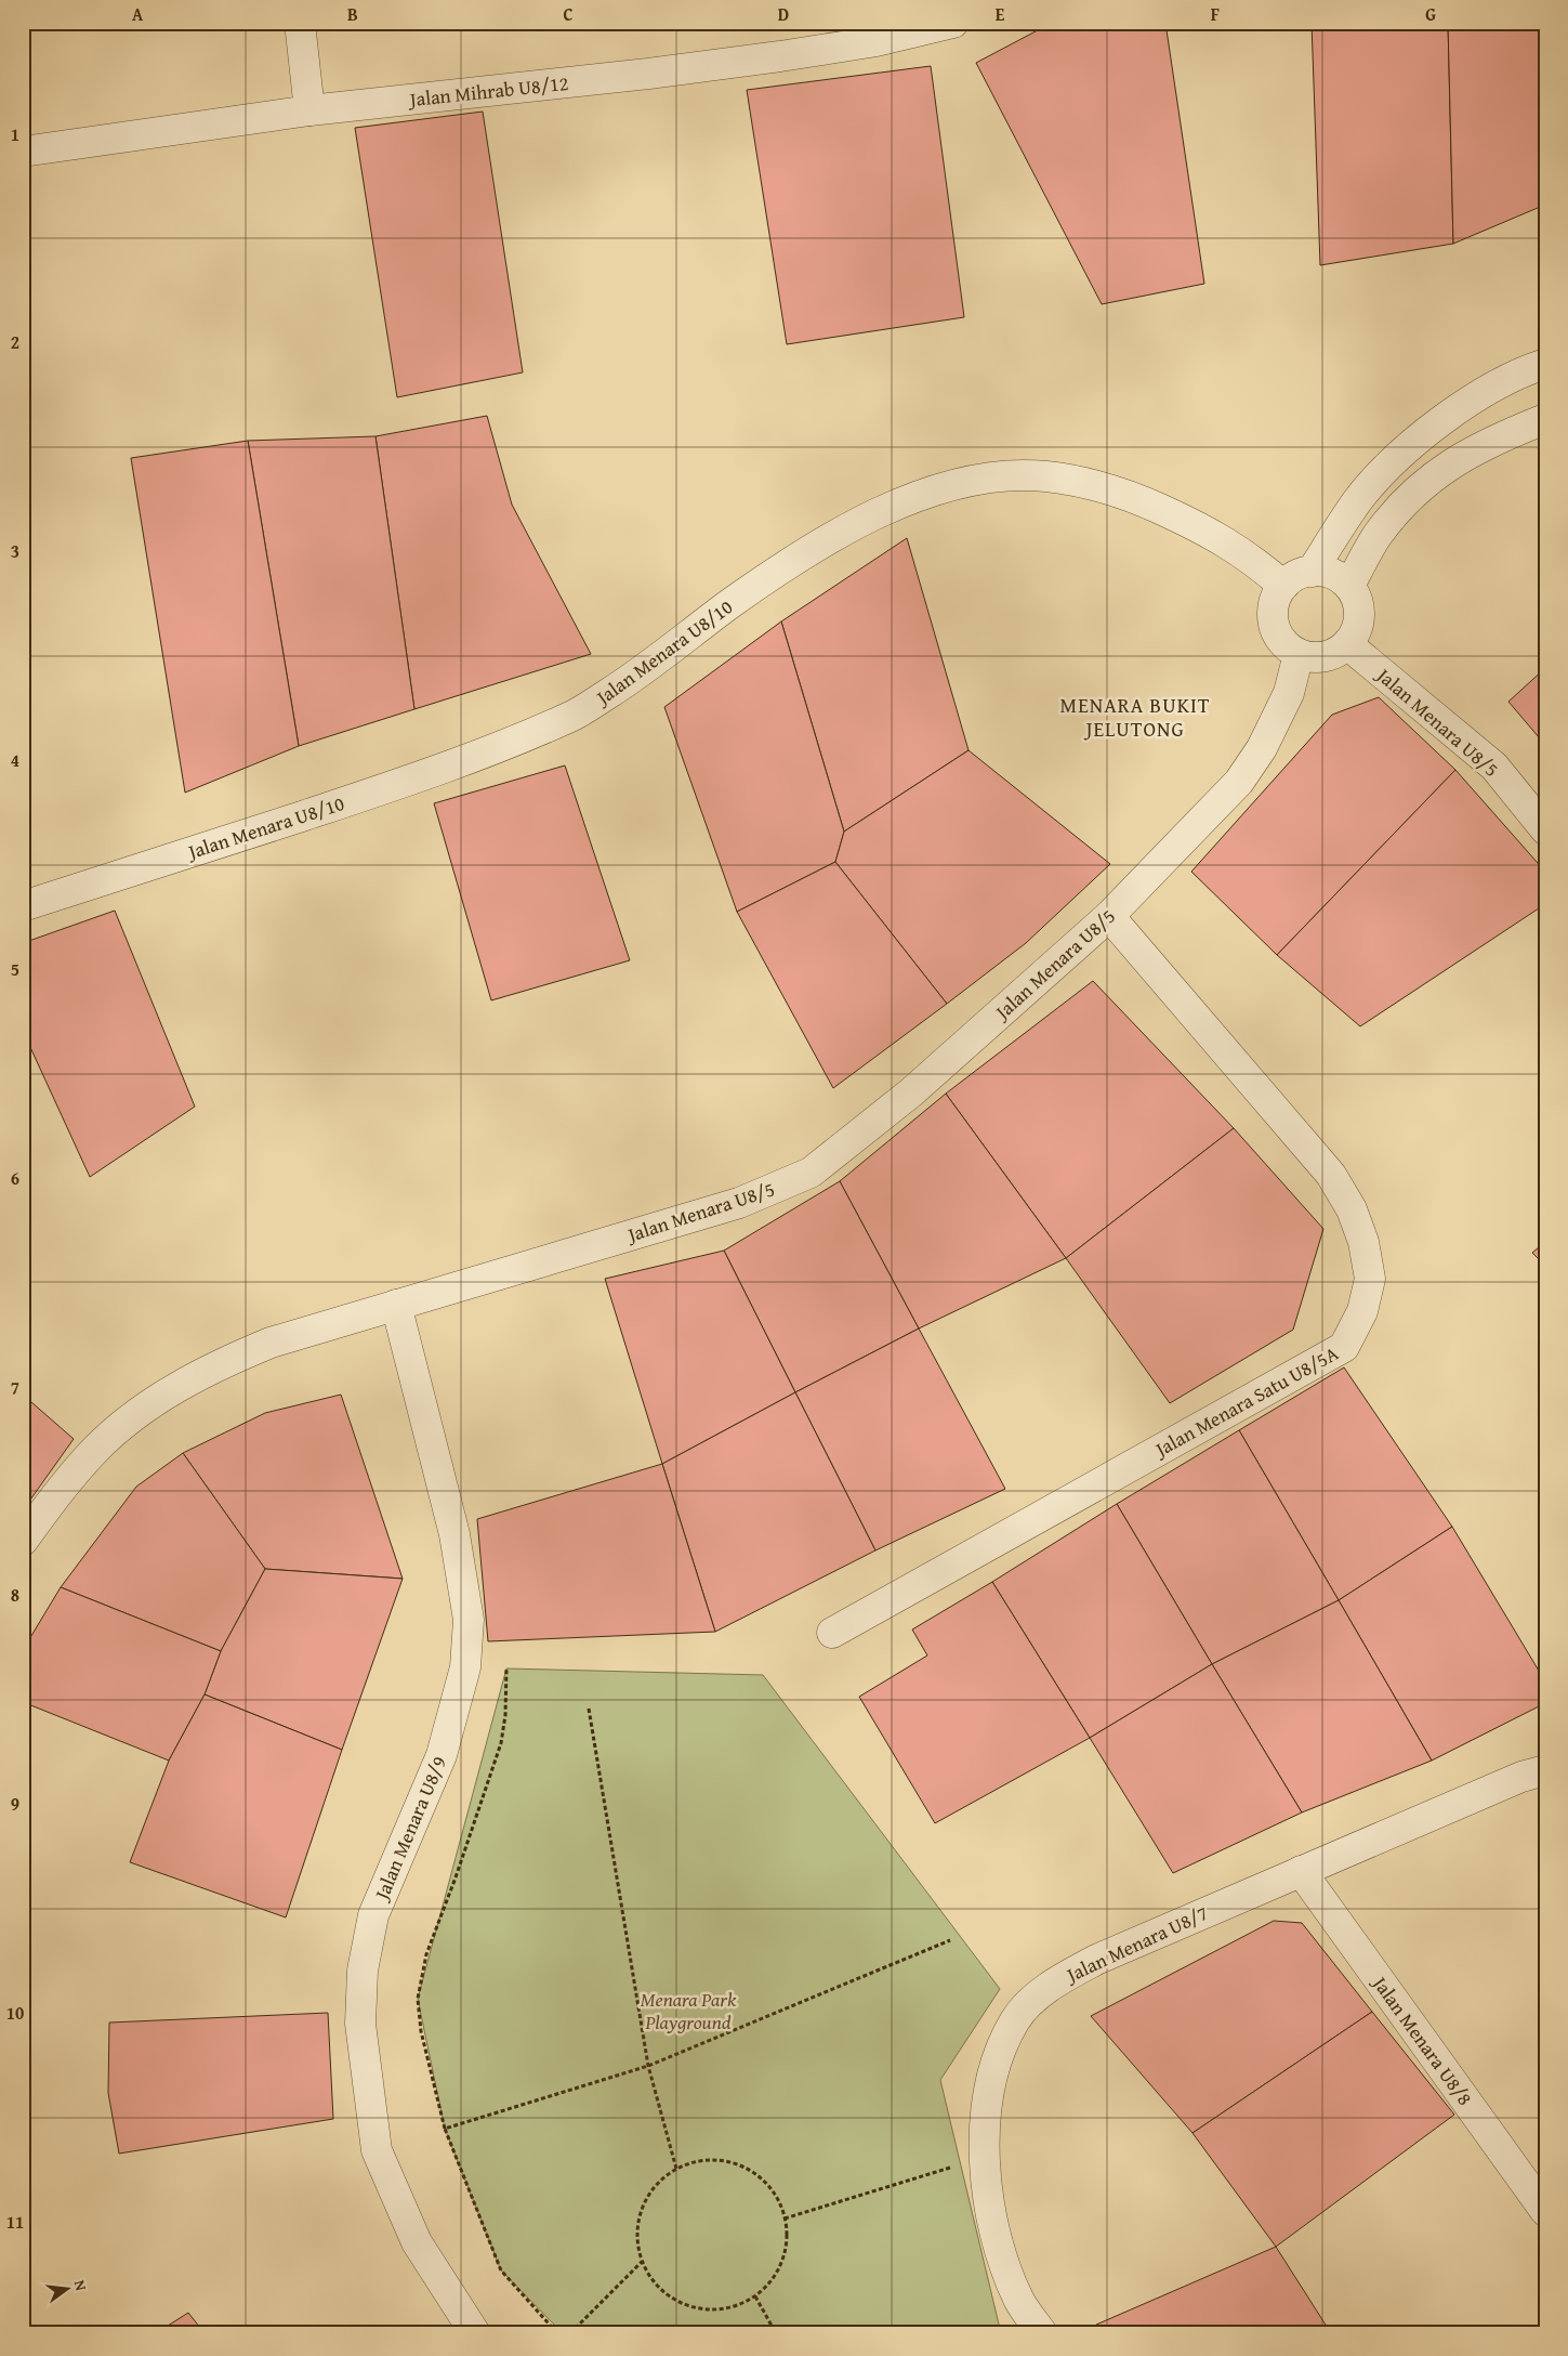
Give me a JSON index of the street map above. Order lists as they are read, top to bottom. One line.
{"streets":{"street":["Jalan Mihrab U8/12","Jalan Menara U8/10","Jalan Menara U8/5","Jalan Menara Satu U8/5A","Jalan Menara U8/9","Jalan Menara U8/7","Jalan Menara U8/8"]},"crossings":[["Jalan Menara U8/10","Jalan Menara U8/5"],["Jalan Menara U8/5","Jalan Menara Satu U8/5A"],["Jalan Menara U8/5","Jalan Menara U8/9"],["Jalan Menara U8/7","Jalan Menara U8/8"]],"districts":["MENARA BUKIT JELUTONG"],"parks":["Menara Park Playground"],"north":"right","grid":{"columns":["A","B","C","D","E","F","G"],"rows":["1","2","3","4","5","6","7","8","9","10","11"]}}
